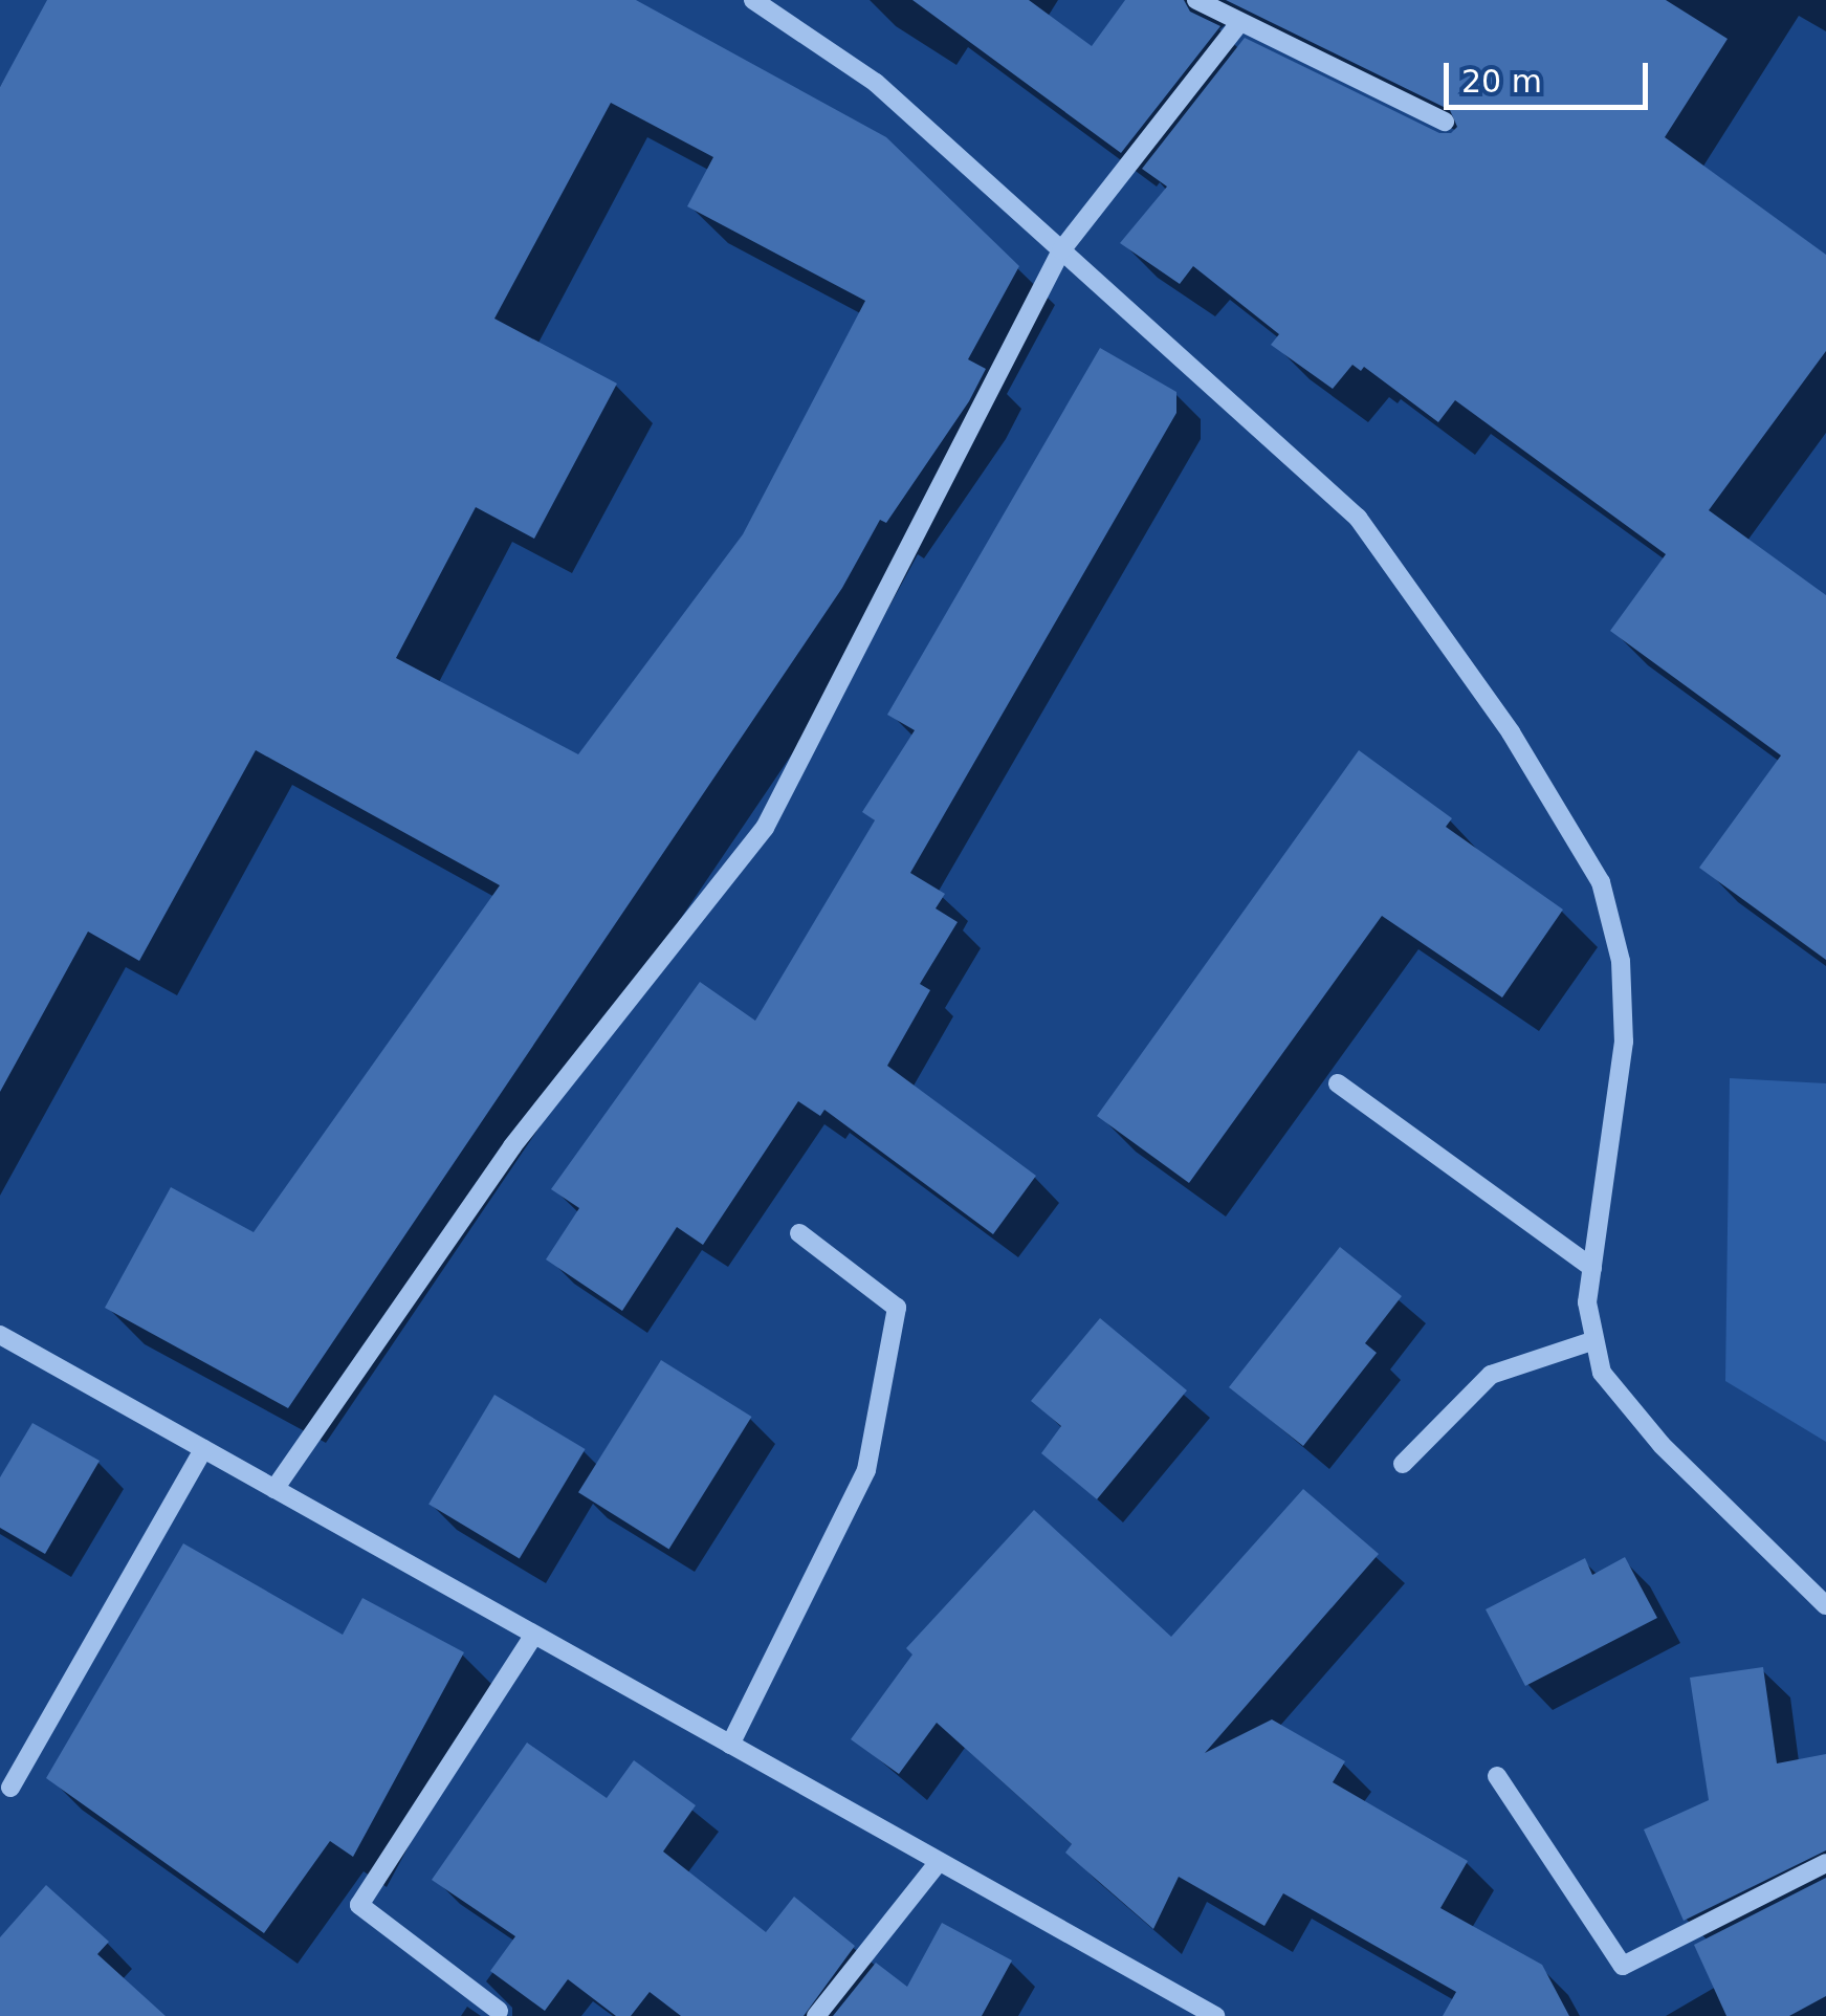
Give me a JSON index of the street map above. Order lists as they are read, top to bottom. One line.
{"scale_bar":"20 m"}
